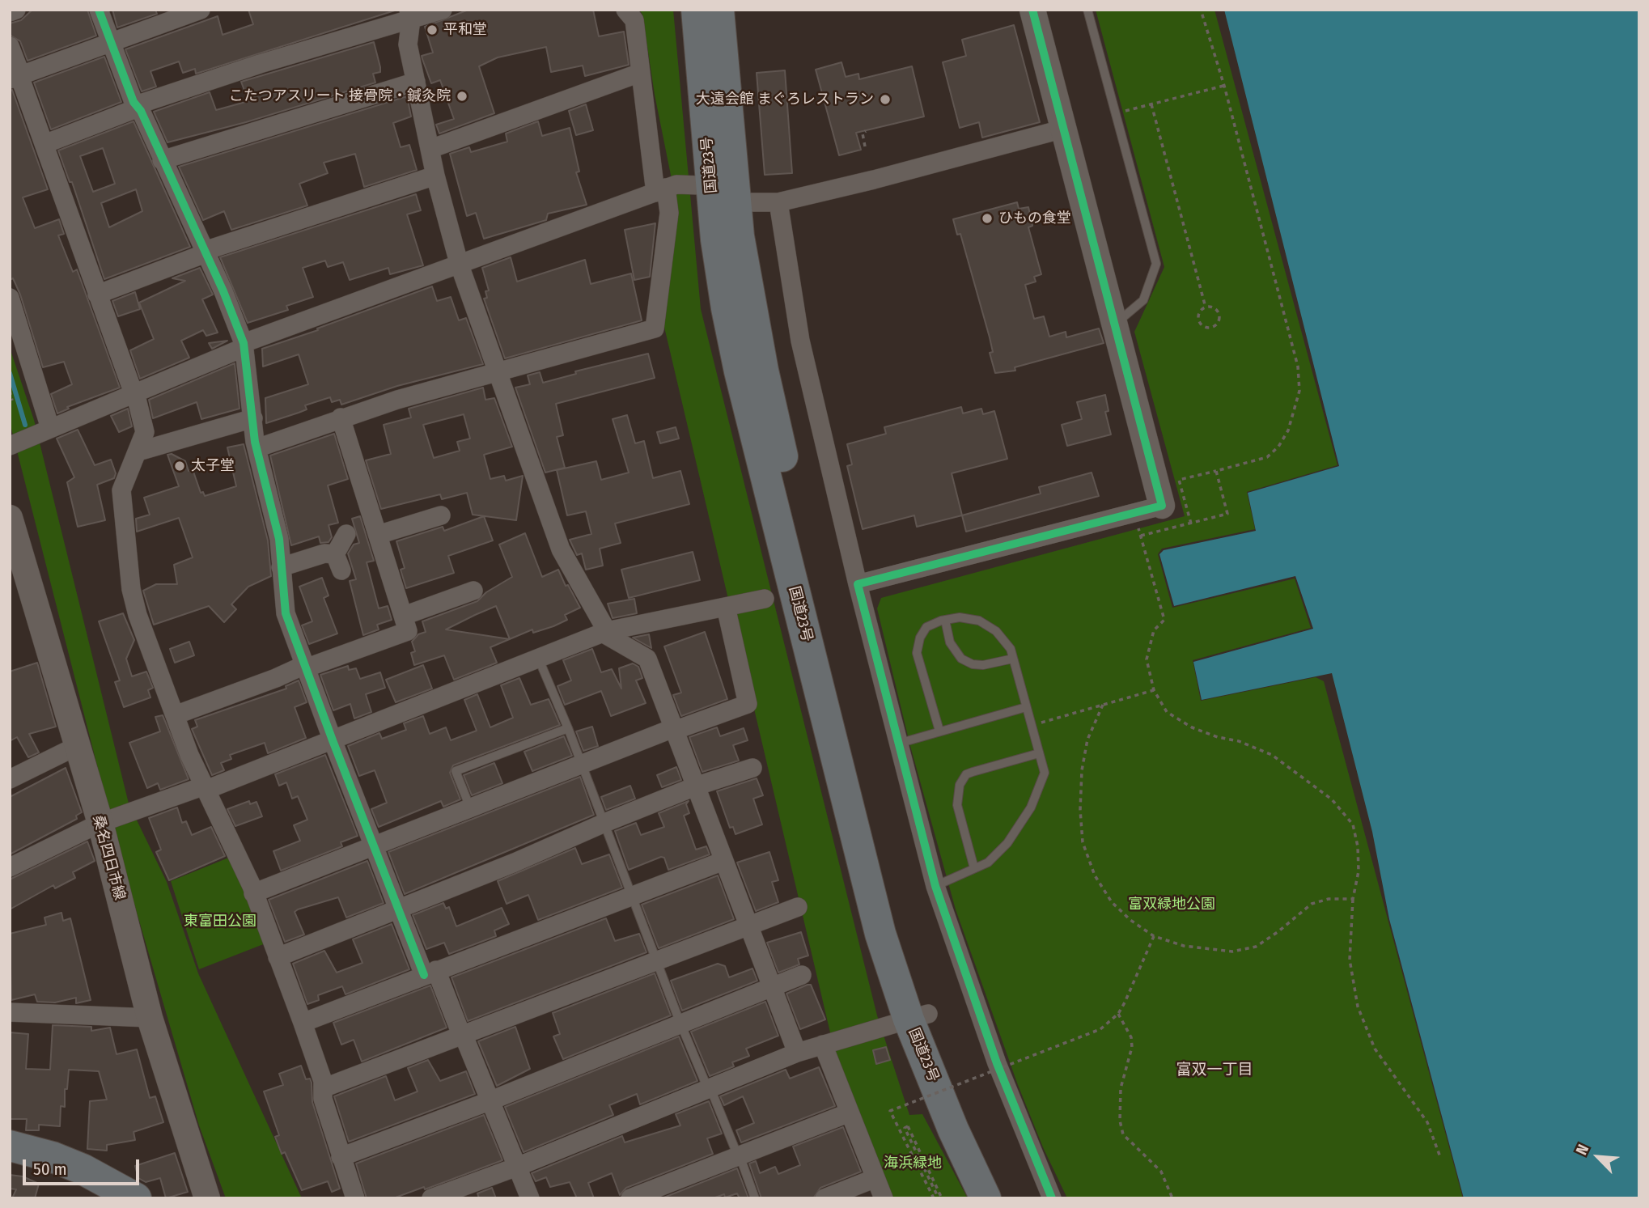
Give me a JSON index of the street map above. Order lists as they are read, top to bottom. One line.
{"streets":{"highway":["国道23号"],"main road":["桑名四日市線"]},"districts":["富双一丁目"],"parks":["富双緑地公園","東富田公園","海浜緑地"],"places":["平和堂","こたつアスリート 接骨院・鍼灸院","大遠会館 まぐろレストラン","ひもの食堂","太子堂"],"scale_bar":"50 m","north":"top left"}
